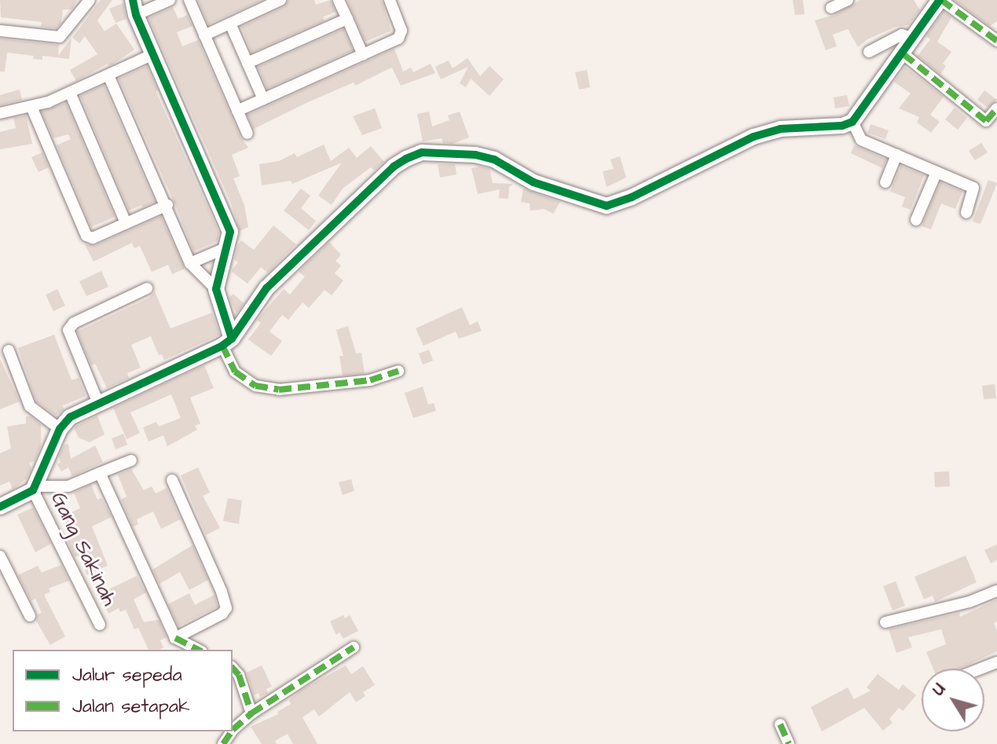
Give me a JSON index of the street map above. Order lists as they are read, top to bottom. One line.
{"streets":{"street":["Gang Sakinah"]},"legend":["Jalur sepeda","Jalan setapak"],"north":"top left"}
